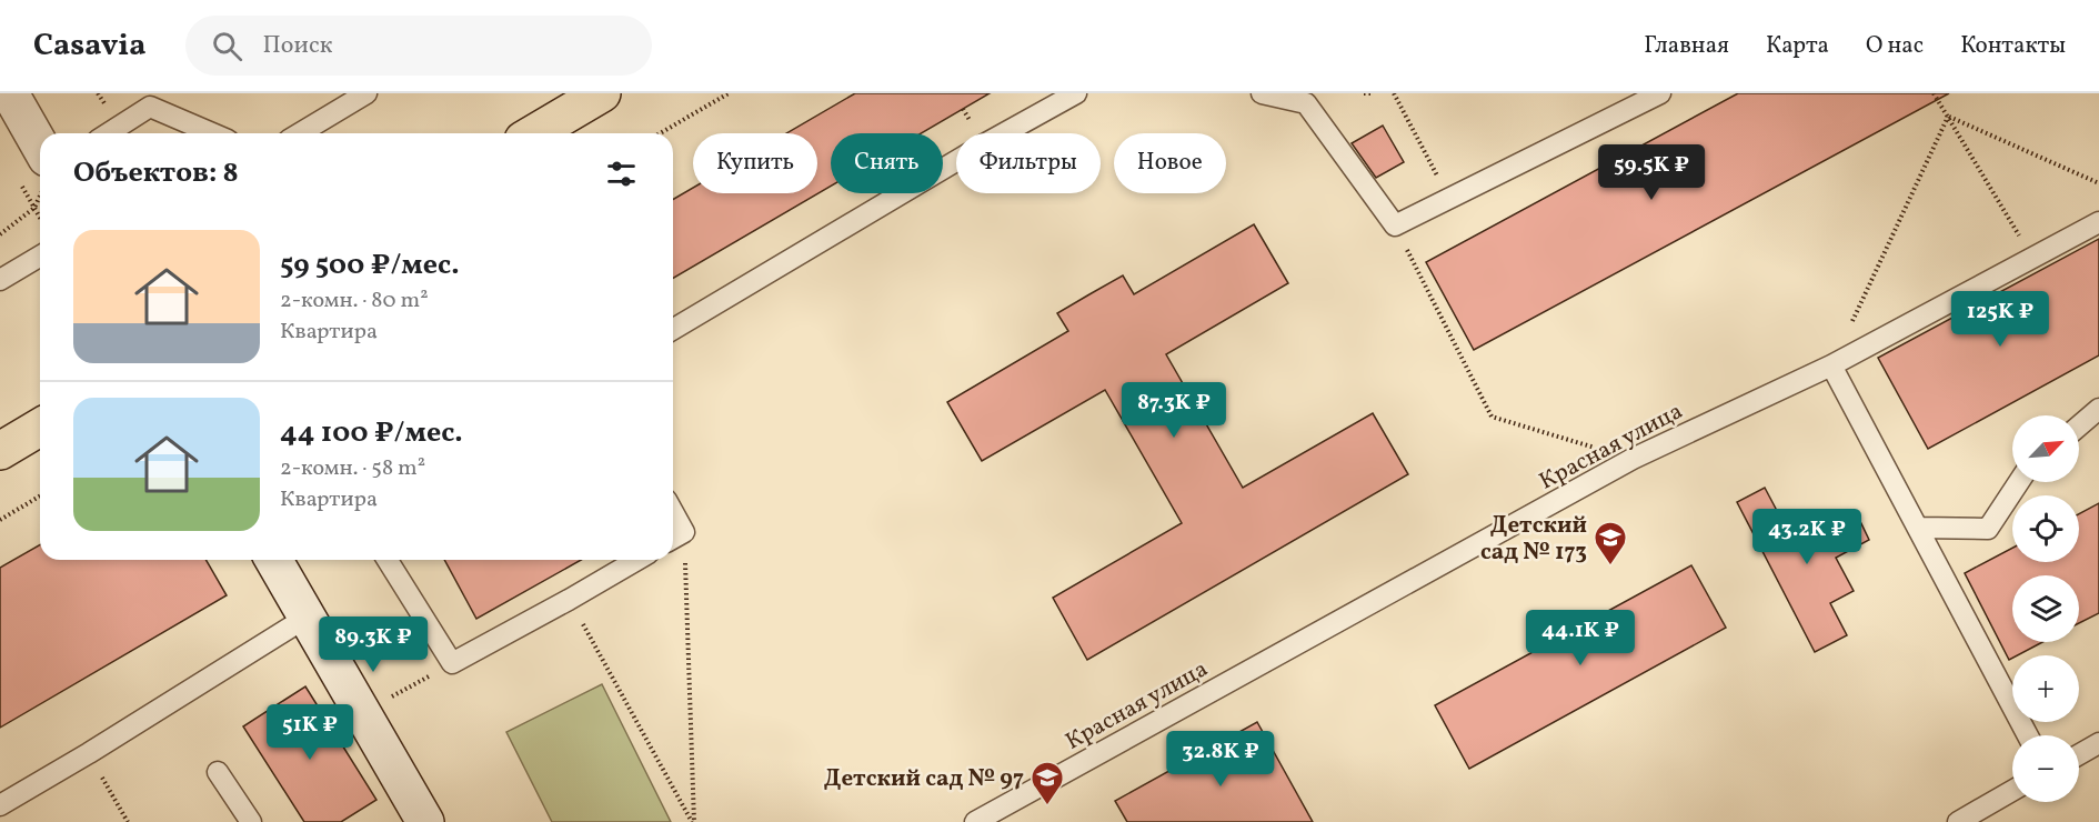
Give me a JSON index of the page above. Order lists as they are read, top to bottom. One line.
{"streets":{"lane":["Красная улица"]},"places":{"school or university":["Детский сад № 173","Детский сад № 97"]},"north":"top right","page":{"header":"Casavia","search":"Поиск","nav":["Главная","Карта","О нас","Контакты"],"chip":["Купить","Снять","Фильтры","Новое"],"heading":"Объектов: 8","price":["59.5K ₽","125K ₽","87.3K ₽","43.2K ₽","44.1K ₽","89.3K ₽","51K ₽","32.8K ₽"],"list":[{"name":"59 500 ₽/мес.","note":"2-комн. · 80 m² · Квартира"},{"name":"44 100 ₽/мес.","note":"2-комн. · 58 m² · Квартира"}],"map_buttons":["+","−"]}}
